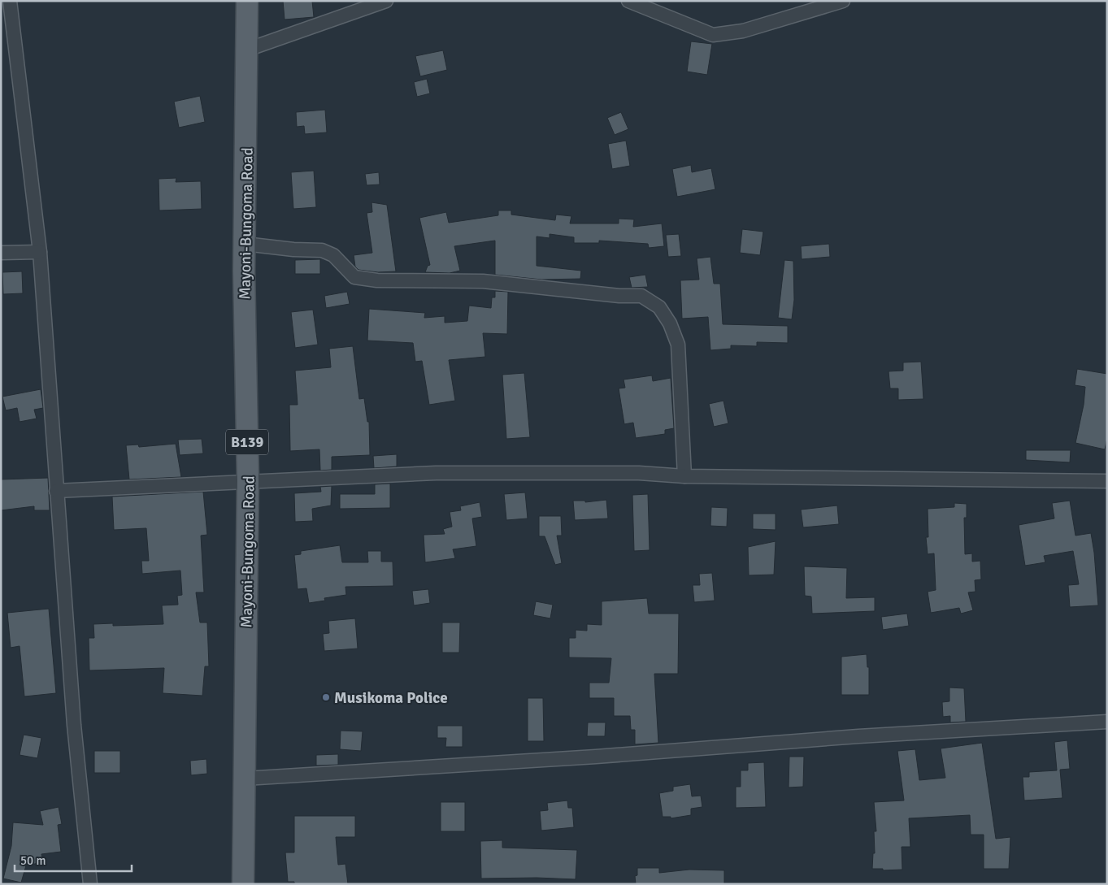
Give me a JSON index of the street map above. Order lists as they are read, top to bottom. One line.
{"streets":{"main road":["Mayoni-Bungoma Road","B139"]},"places":["Musikoma Police"],"scale_bar":"50 m"}
